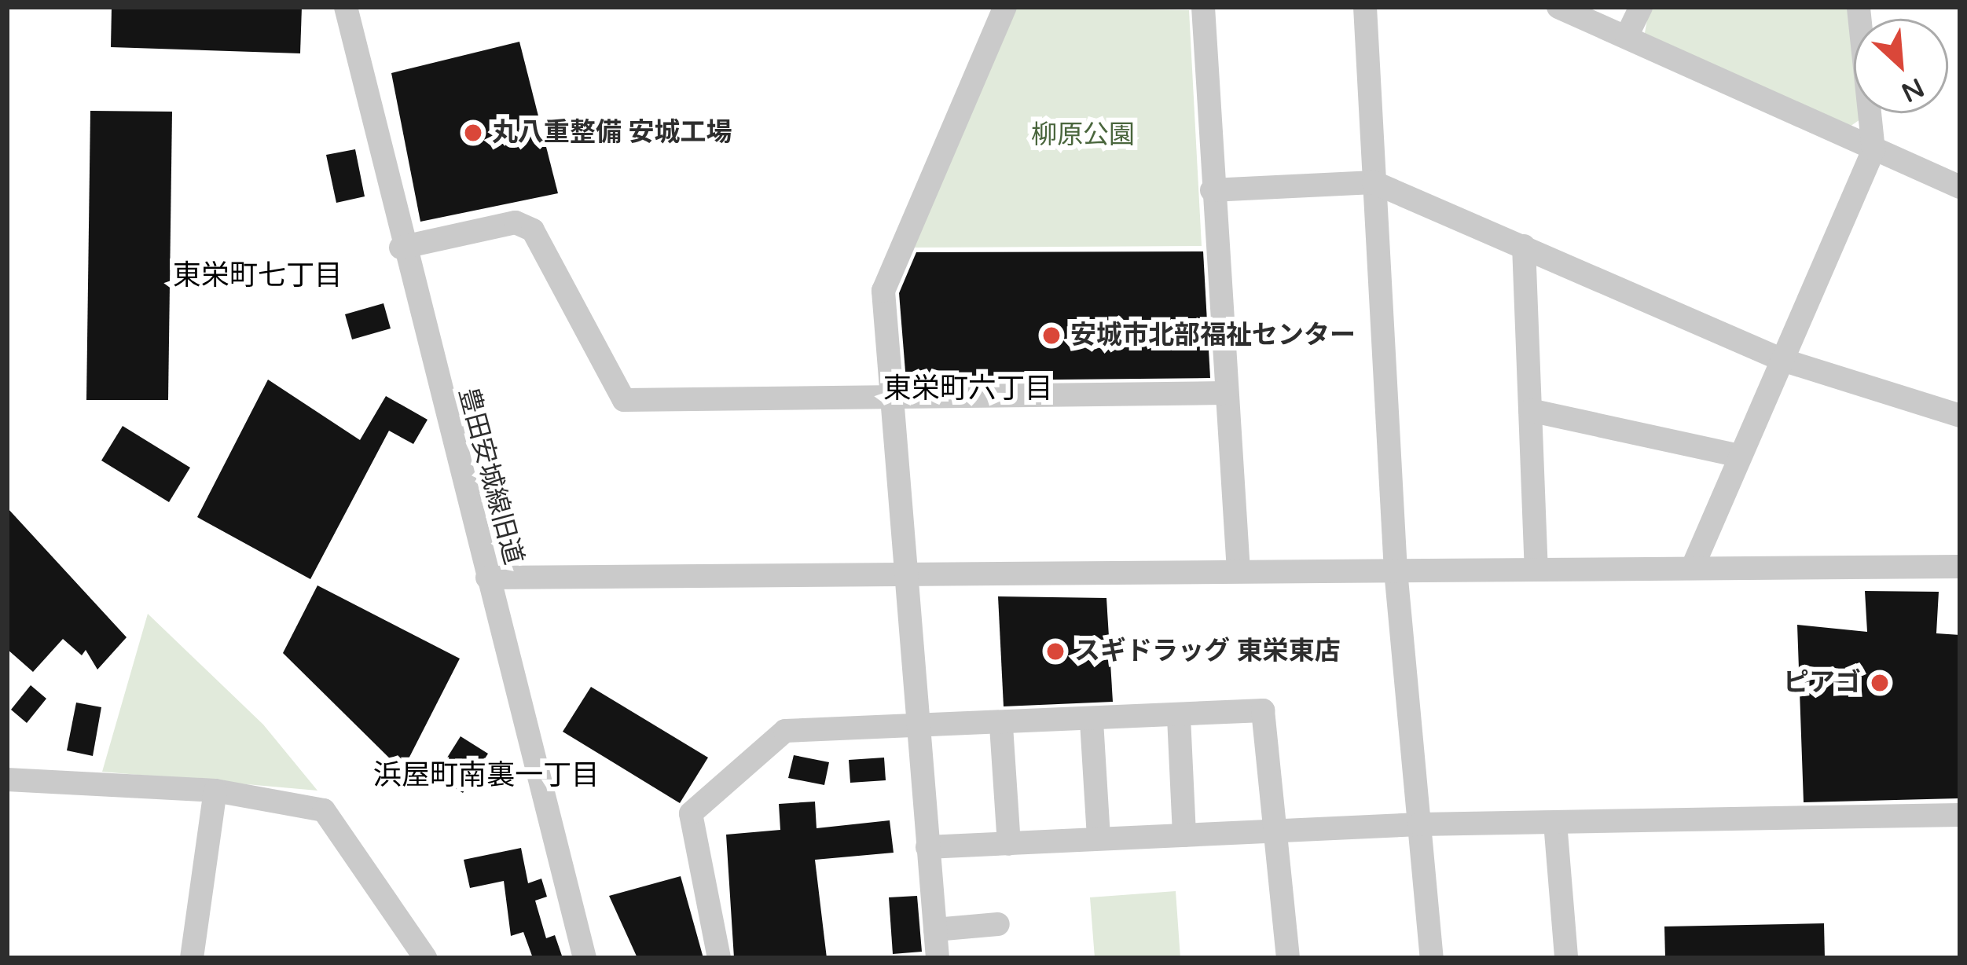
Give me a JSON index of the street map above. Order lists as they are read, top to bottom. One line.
{"streets":{"street":["豊田安城線旧道"]},"districts":["東栄町七丁目","東栄町六丁目","浜屋町南裏一丁目"],"parks":["柳原公園"],"places":["丸八重整備 安城工場","安城市北部福祉センター","スギドラッグ 東栄東店","ピアゴ"],"north":"bottom right"}
